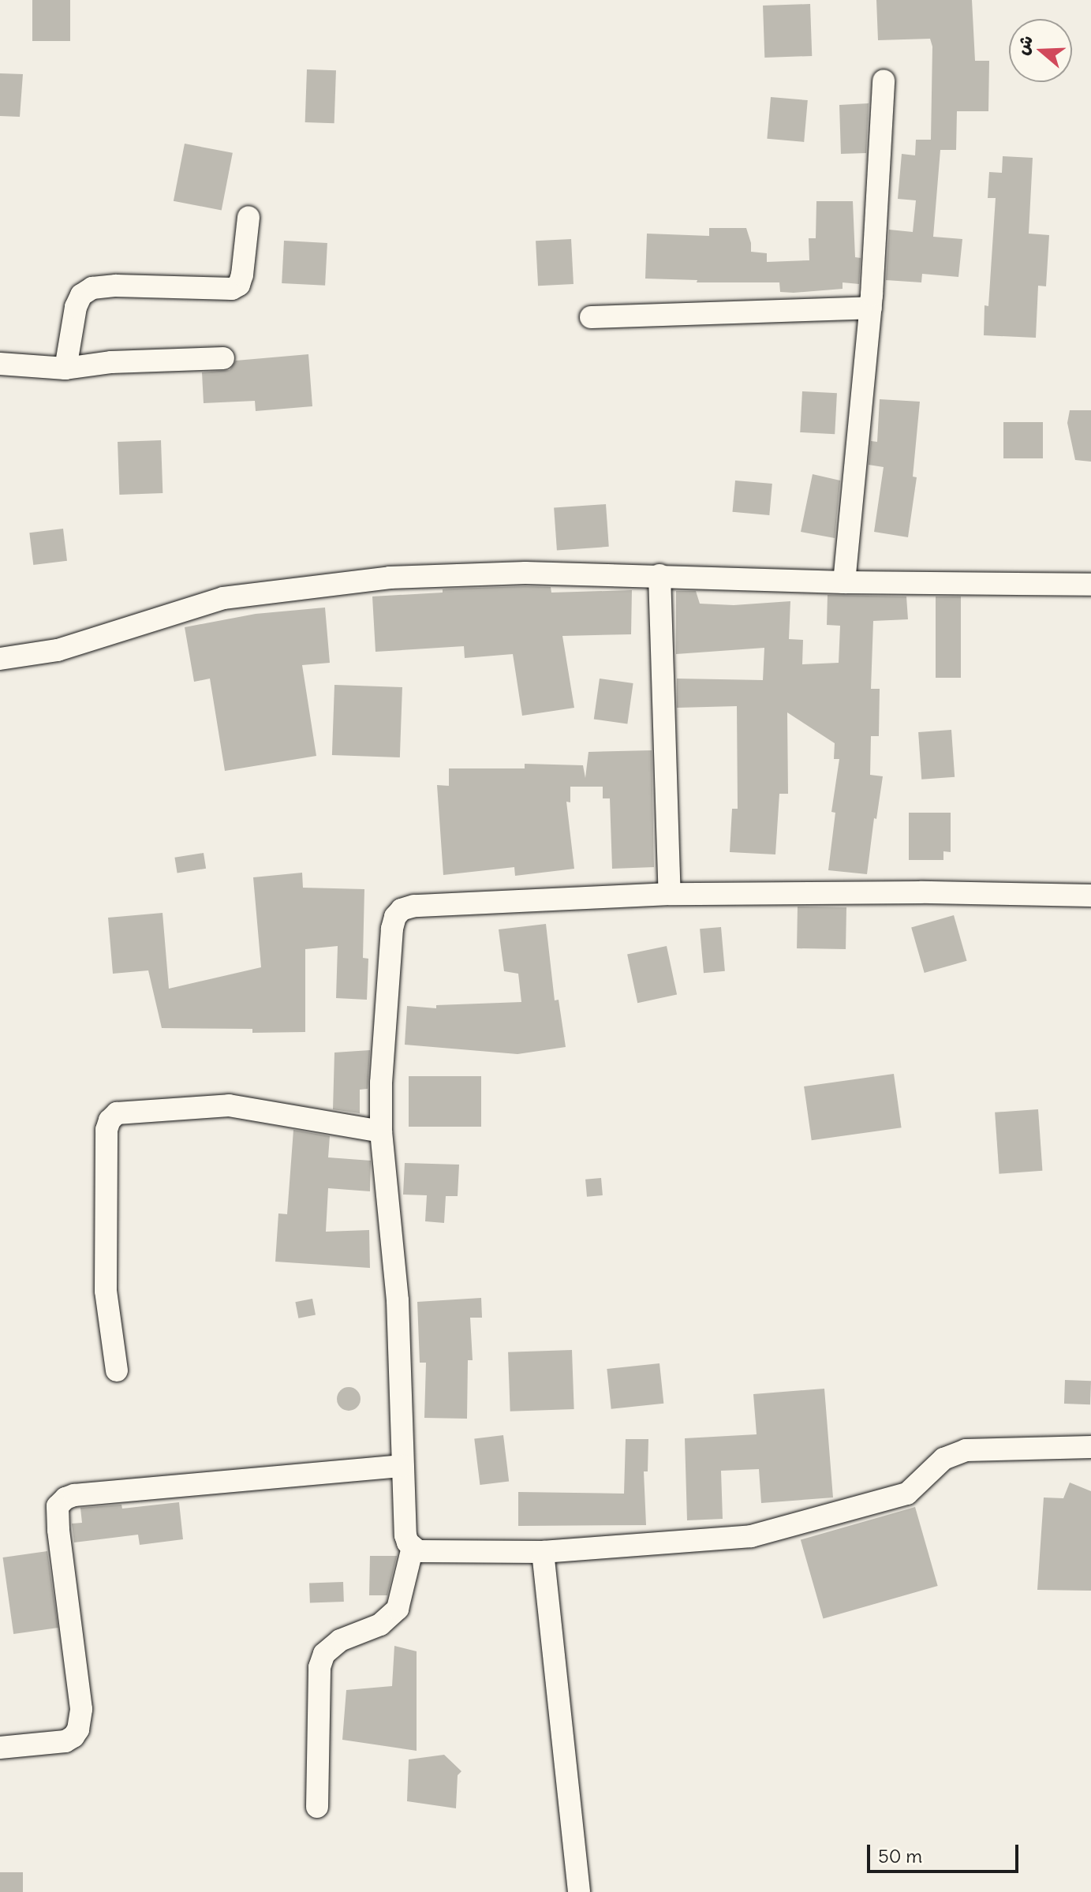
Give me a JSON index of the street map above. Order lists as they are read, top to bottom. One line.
{"scale_bar":"50 m","north":"left"}
